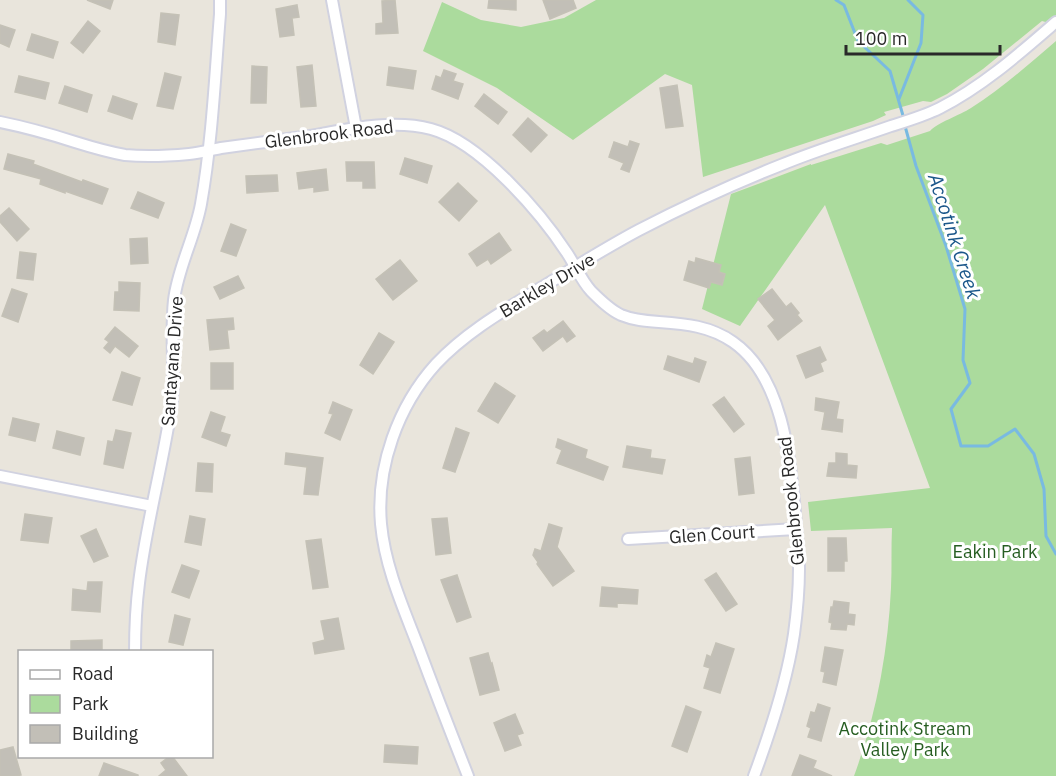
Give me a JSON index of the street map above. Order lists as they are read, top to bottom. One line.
{"streets":{"street":["Glenbrook Road","Barkley Drive","Santayana Drive","Glen Court"]},"crossings":[["Glenbrook Road","Barkley Drive"],["Glenbrook Road","Santayana Drive"],["Glenbrook Road","Glen Court"]],"water":["Accotink Creek"],"parks":["Eakin Park","Accotink Stream Valley Park"],"legend":["Road","Park","Building"],"scale_bar":"100 m"}
